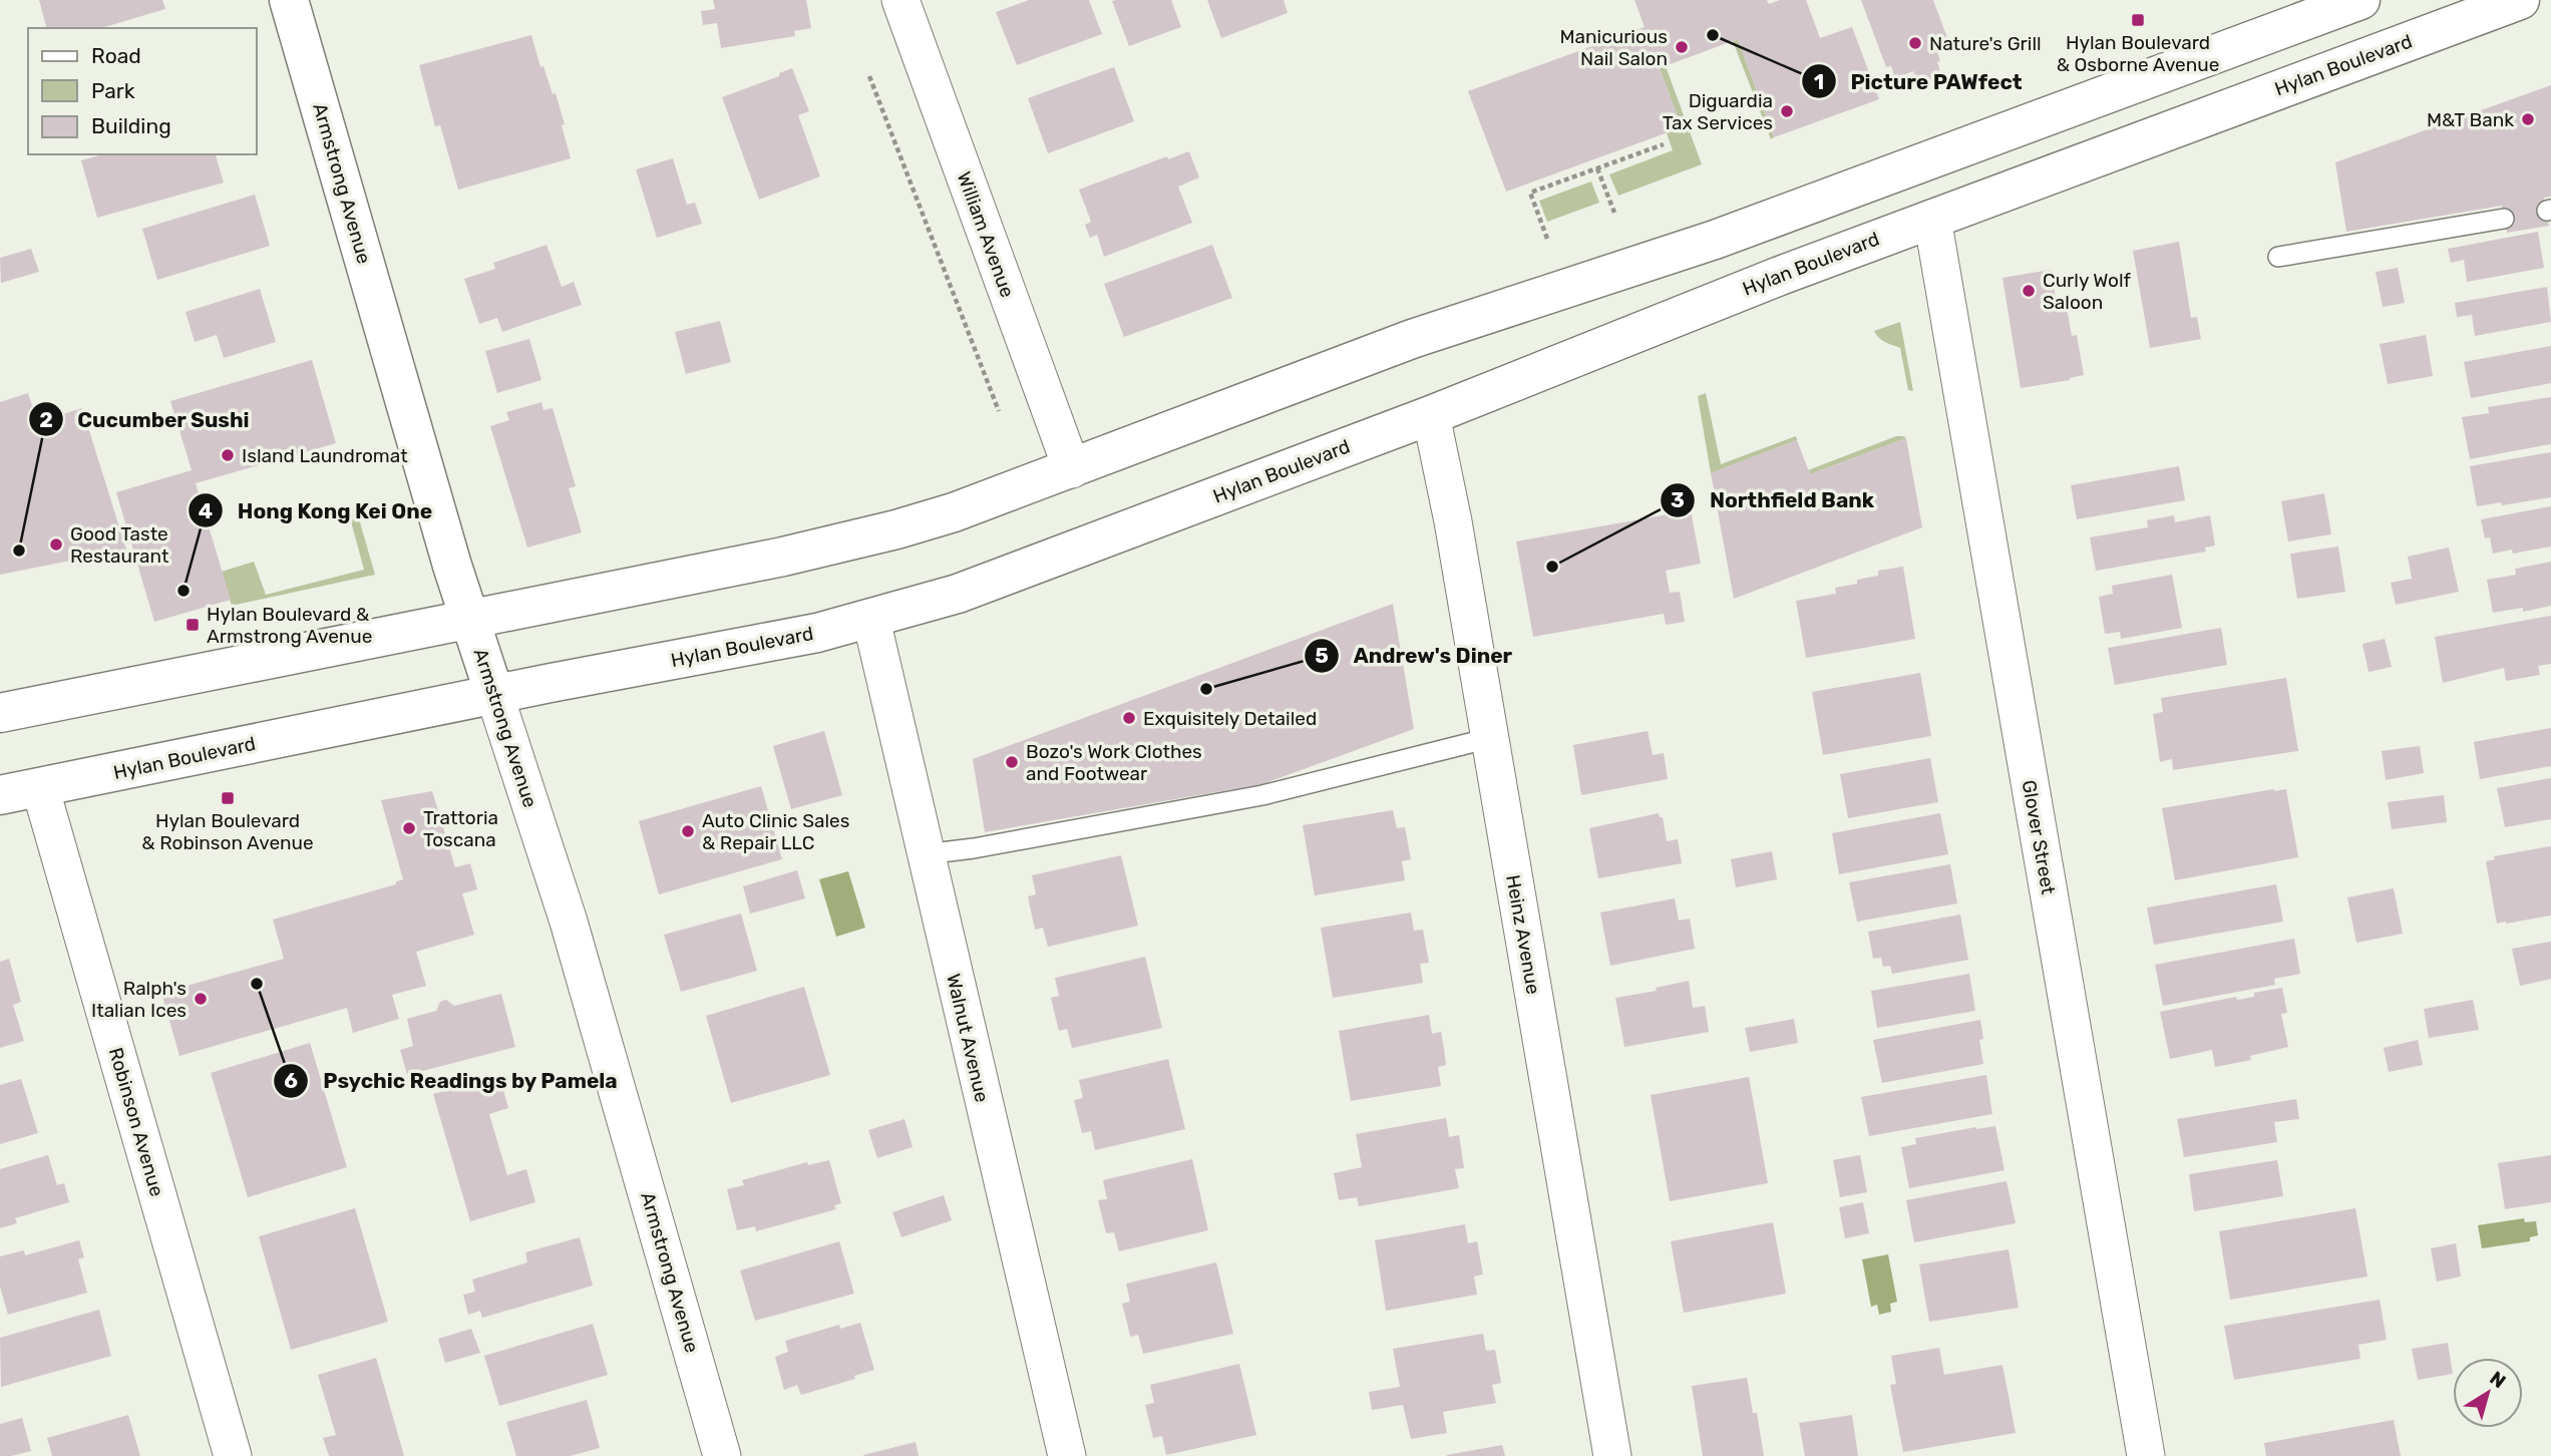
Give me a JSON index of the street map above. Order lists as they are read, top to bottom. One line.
{"streets":{"main road":["Hylan Boulevard","Armstrong Avenue"],"street":["William Avenue","Glover Street","Heinz Avenue","Walnut Avenue","Robinson Avenue"]},"crossings":[["Hylan Boulevard","Armstrong Avenue"],["Hylan Boulevard","Glover Street"],["Hylan Boulevard","Heinz Avenue"],["Hylan Boulevard","Walnut Avenue"],["Hylan Boulevard","Robinson Avenue"]],"places":{"transit":["Hylan Boulevard & Osborne Avenue","Hylan Boulevard & Armstrong Avenue","Hylan Boulevard & Robinson Avenue"],"other":["Picture PAWfect","Nature's Grill","Manicurious Nail Salon","Diguardia Tax Services","M&T Bank","Curly Wolf Saloon","Island Laundromat","Good Taste Restaurant","Cucumber Sushi","Northfield Bank","Hong Kong Kei One","Andrew's Diner","Exquisitely Detailed","Bozo's Work Clothes and Footwear","Trattoria Toscana","Auto Clinic Sales & Repair LLC","Psychic Readings by Pamela","Ralph's Italian Ices"]},"legend":["Road","Park","Building"],"north":"top right"}
